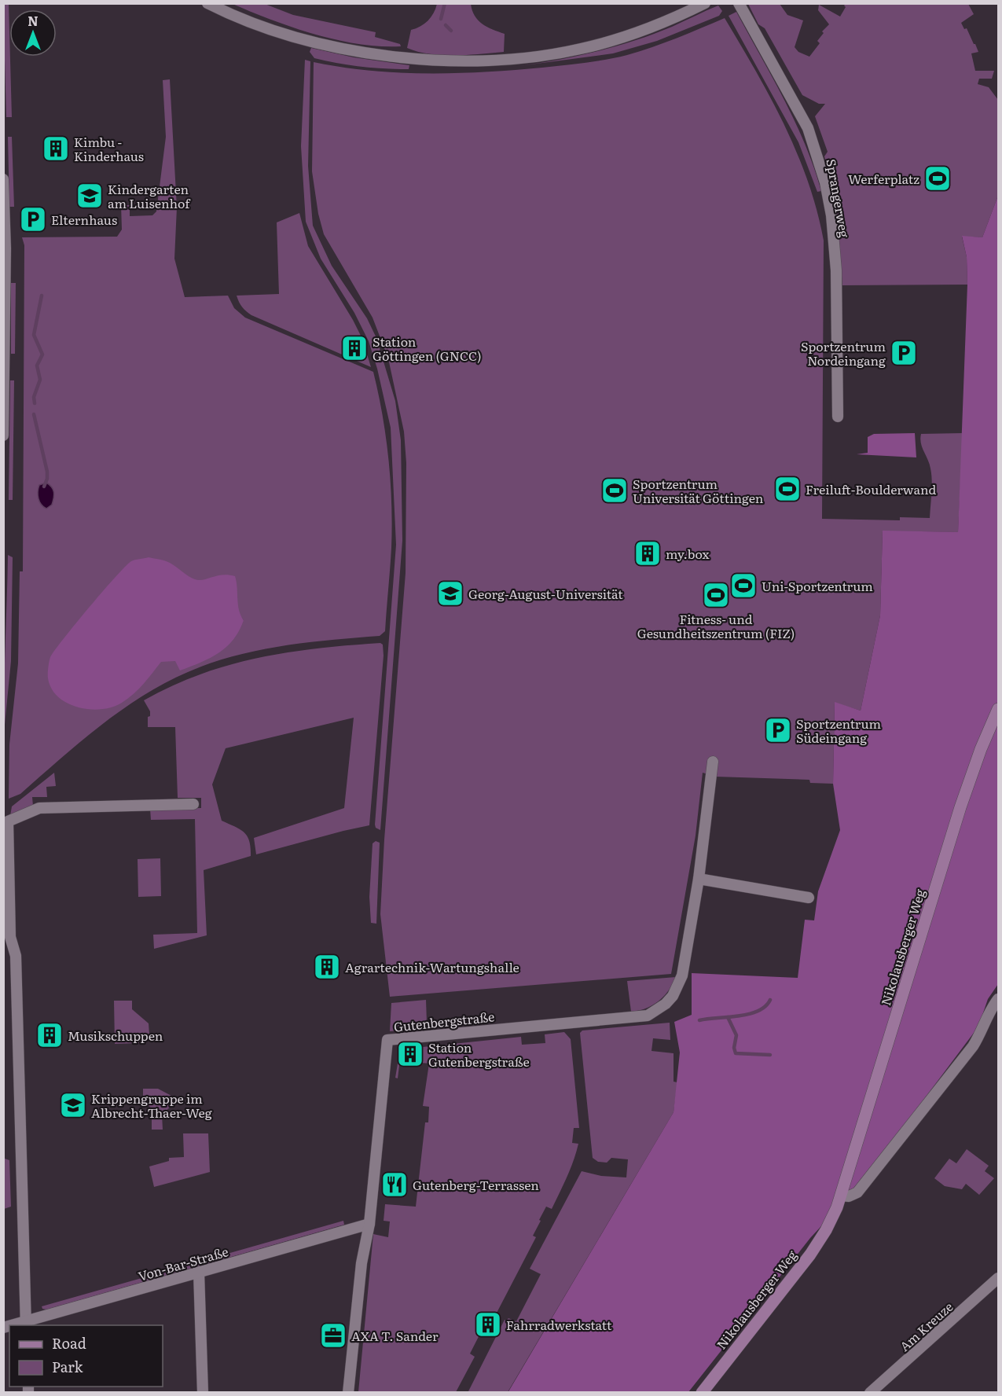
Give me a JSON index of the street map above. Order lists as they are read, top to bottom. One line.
{"streets":{"street":["Sprangerweg","Nikolausberger Weg","Gutenbergstraße","Von-Bar-Straße","Am Kreuze"]},"crossings":[["Gutenbergstraße","Von-Bar-Straße"]],"places":{"building":["Kimbu - Kinderhaus","Station Göttingen (GNCC)","my.box","Agrartechnik-Wartungshalle","Musikschuppen","Station Gutenbergstraße","Fahrradwerkstatt"],"sports":["Werferplatz","Freiluft-Boulderwand","Sportzentrum Universität Göttingen","Uni-Sportzentrum","Fitness- und Gesundheitszentrum (FIZ)"],"school or university":["Kindergarten am Luisenhof","Georg-August-Universität","Krippengruppe im Albrecht-Thaer-Weg"],"parking":["Elternhaus","Sportzentrum Nordeingang","Sportzentrum Südeingang"],"restaurant":["Gutenberg-Terrassen"],"office":["AXA T. Sander"]},"legend":["Road","Park"],"north":"top"}
